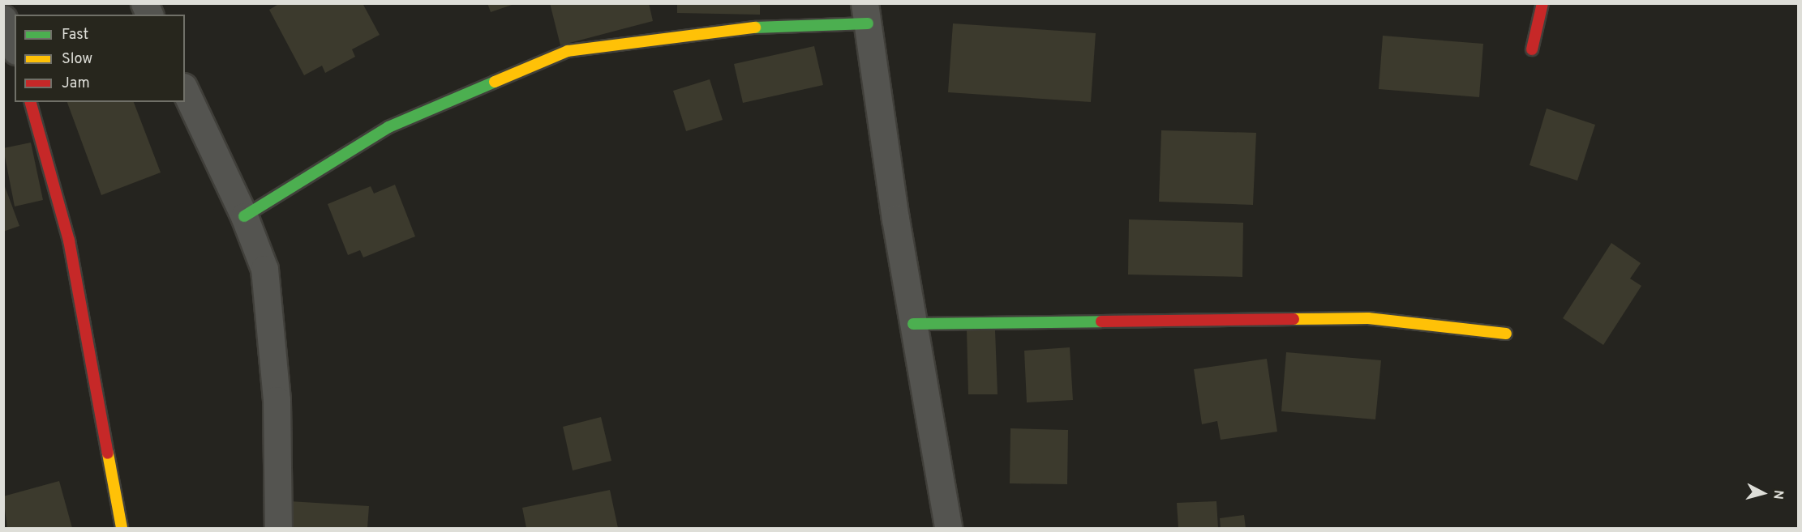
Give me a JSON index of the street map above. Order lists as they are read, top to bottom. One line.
{"legend":["Fast","Slow","Jam"],"north":"right"}
